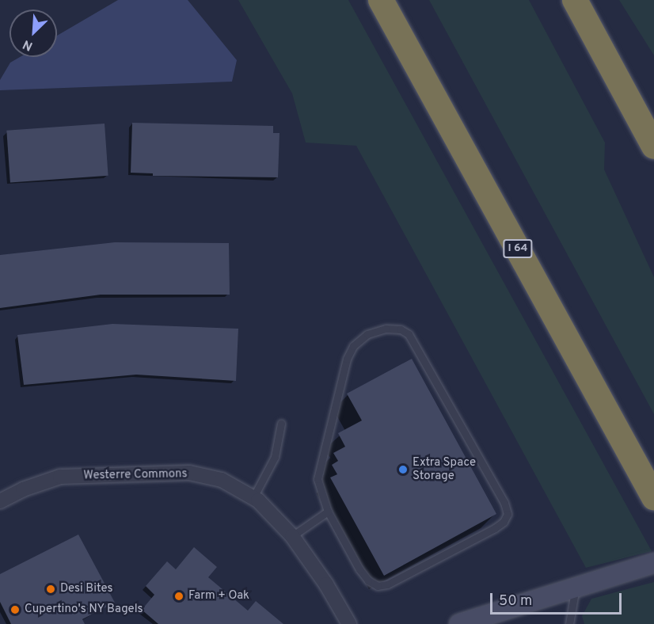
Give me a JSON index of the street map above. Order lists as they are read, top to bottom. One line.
{"streets":{"highway":["I 64"],"street":["Westerre Commons"]},"places":["Extra Space Storage","Desi Bites","Farm + Oak","Cupertino's NY Bagels"],"scale_bar":"50 m","north":"bottom left"}
